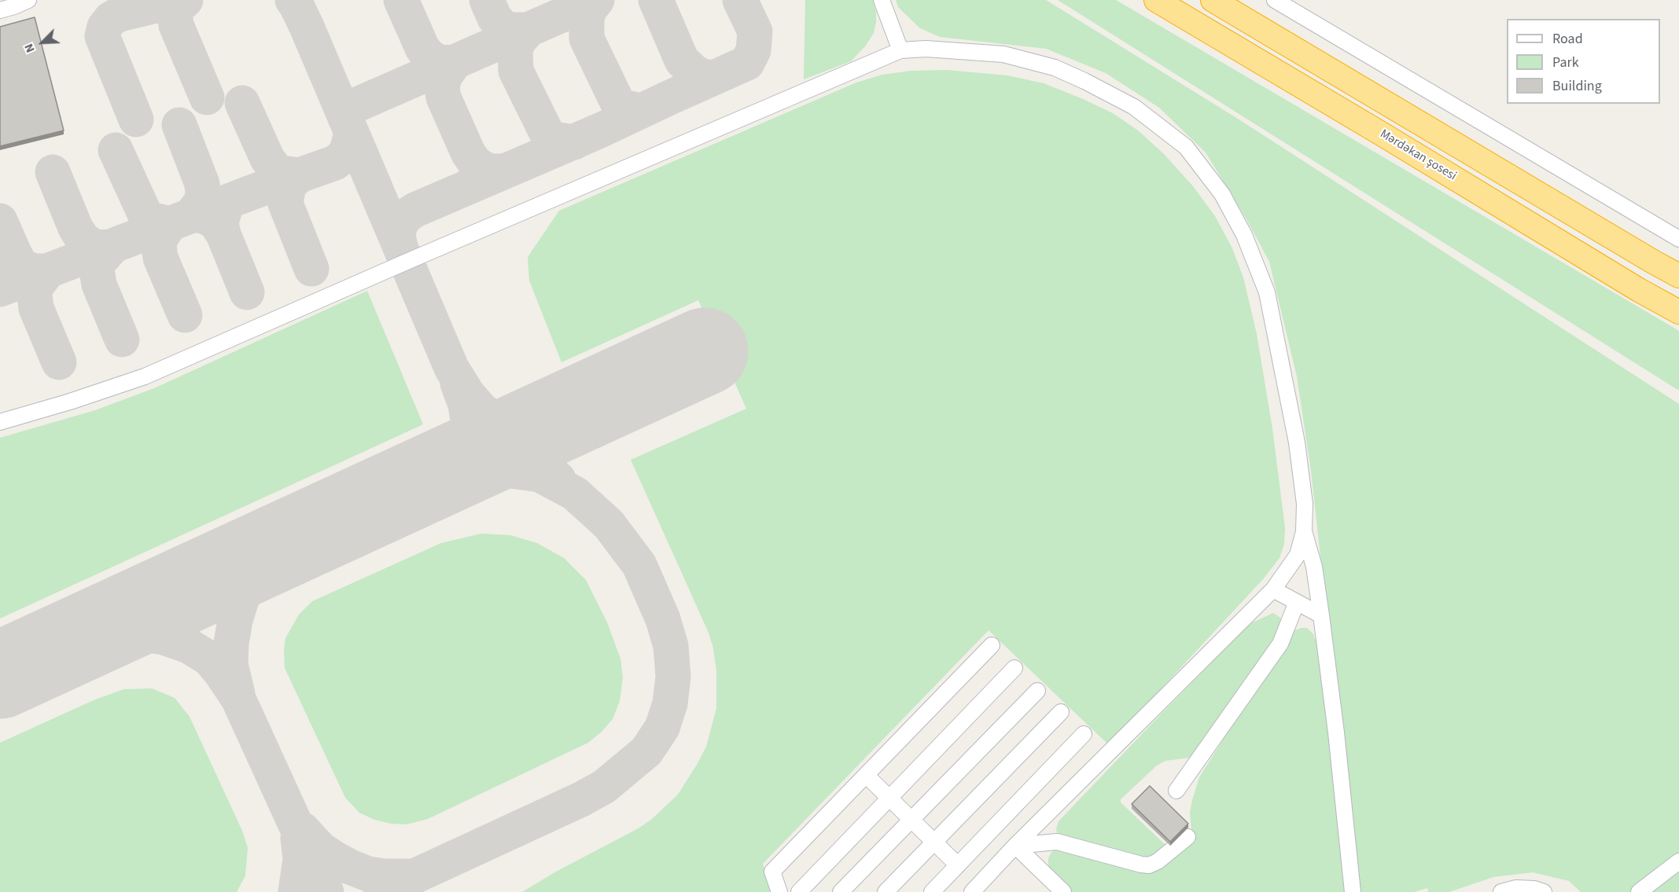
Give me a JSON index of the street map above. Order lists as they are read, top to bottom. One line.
{"streets":{"highway":["Mərdəkan şosesi"]},"legend":["Road","Park","Building"],"north":"bottom left"}
